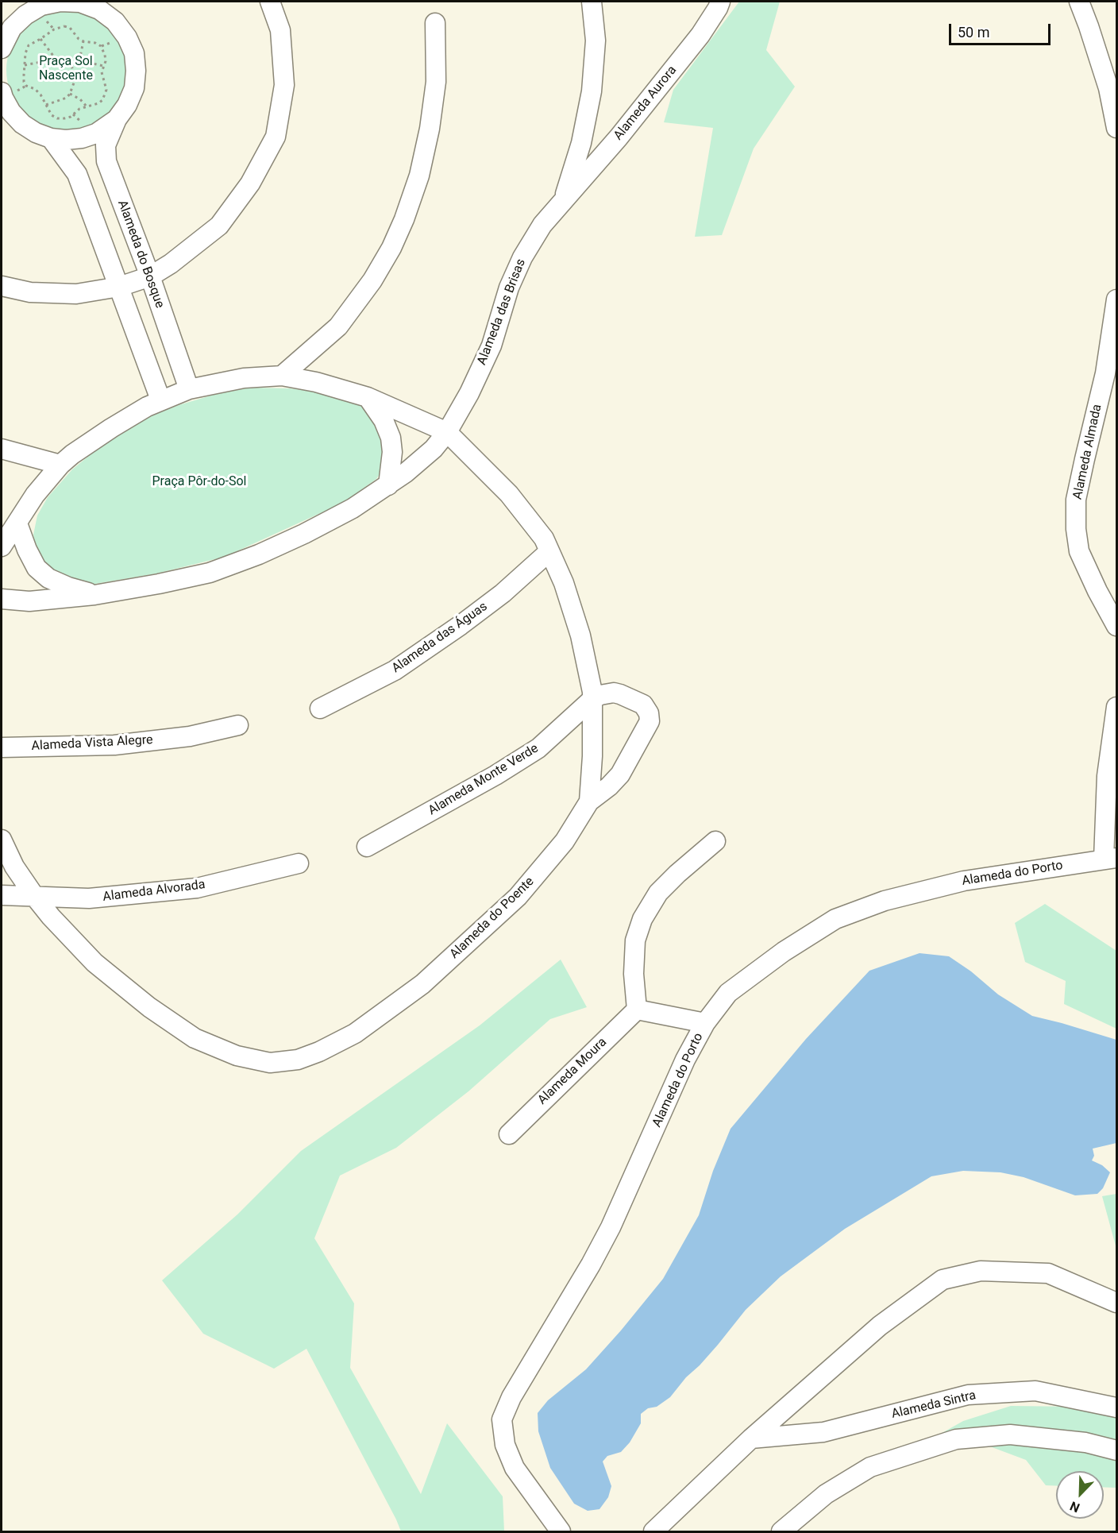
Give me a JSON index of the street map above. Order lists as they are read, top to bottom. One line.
{"streets":{"street":["Alameda Aurora","Alameda do Bosque","Alameda das Brisas","Alameda Almada","Alameda das Águas","Alameda Vista Alegre","Alameda Monte Verde","Alameda do Porto","Alameda Alvorada","Alameda do Poente","Alameda Moura","Alameda Sintra"]},"crossings":[["Alameda Aurora","Alameda das Brisas"],["Alameda do Bosque","Alameda do Poente"],["Alameda das Brisas","Alameda do Poente"],["Alameda das Águas","Alameda do Poente"],["Alameda Monte Verde","Alameda do Poente"],["Alameda Alvorada","Alameda do Poente"]],"parks":["Praça Sol Nascente","Praça Pôr-do-Sol"],"scale_bar":"50 m","north":"bottom left"}
